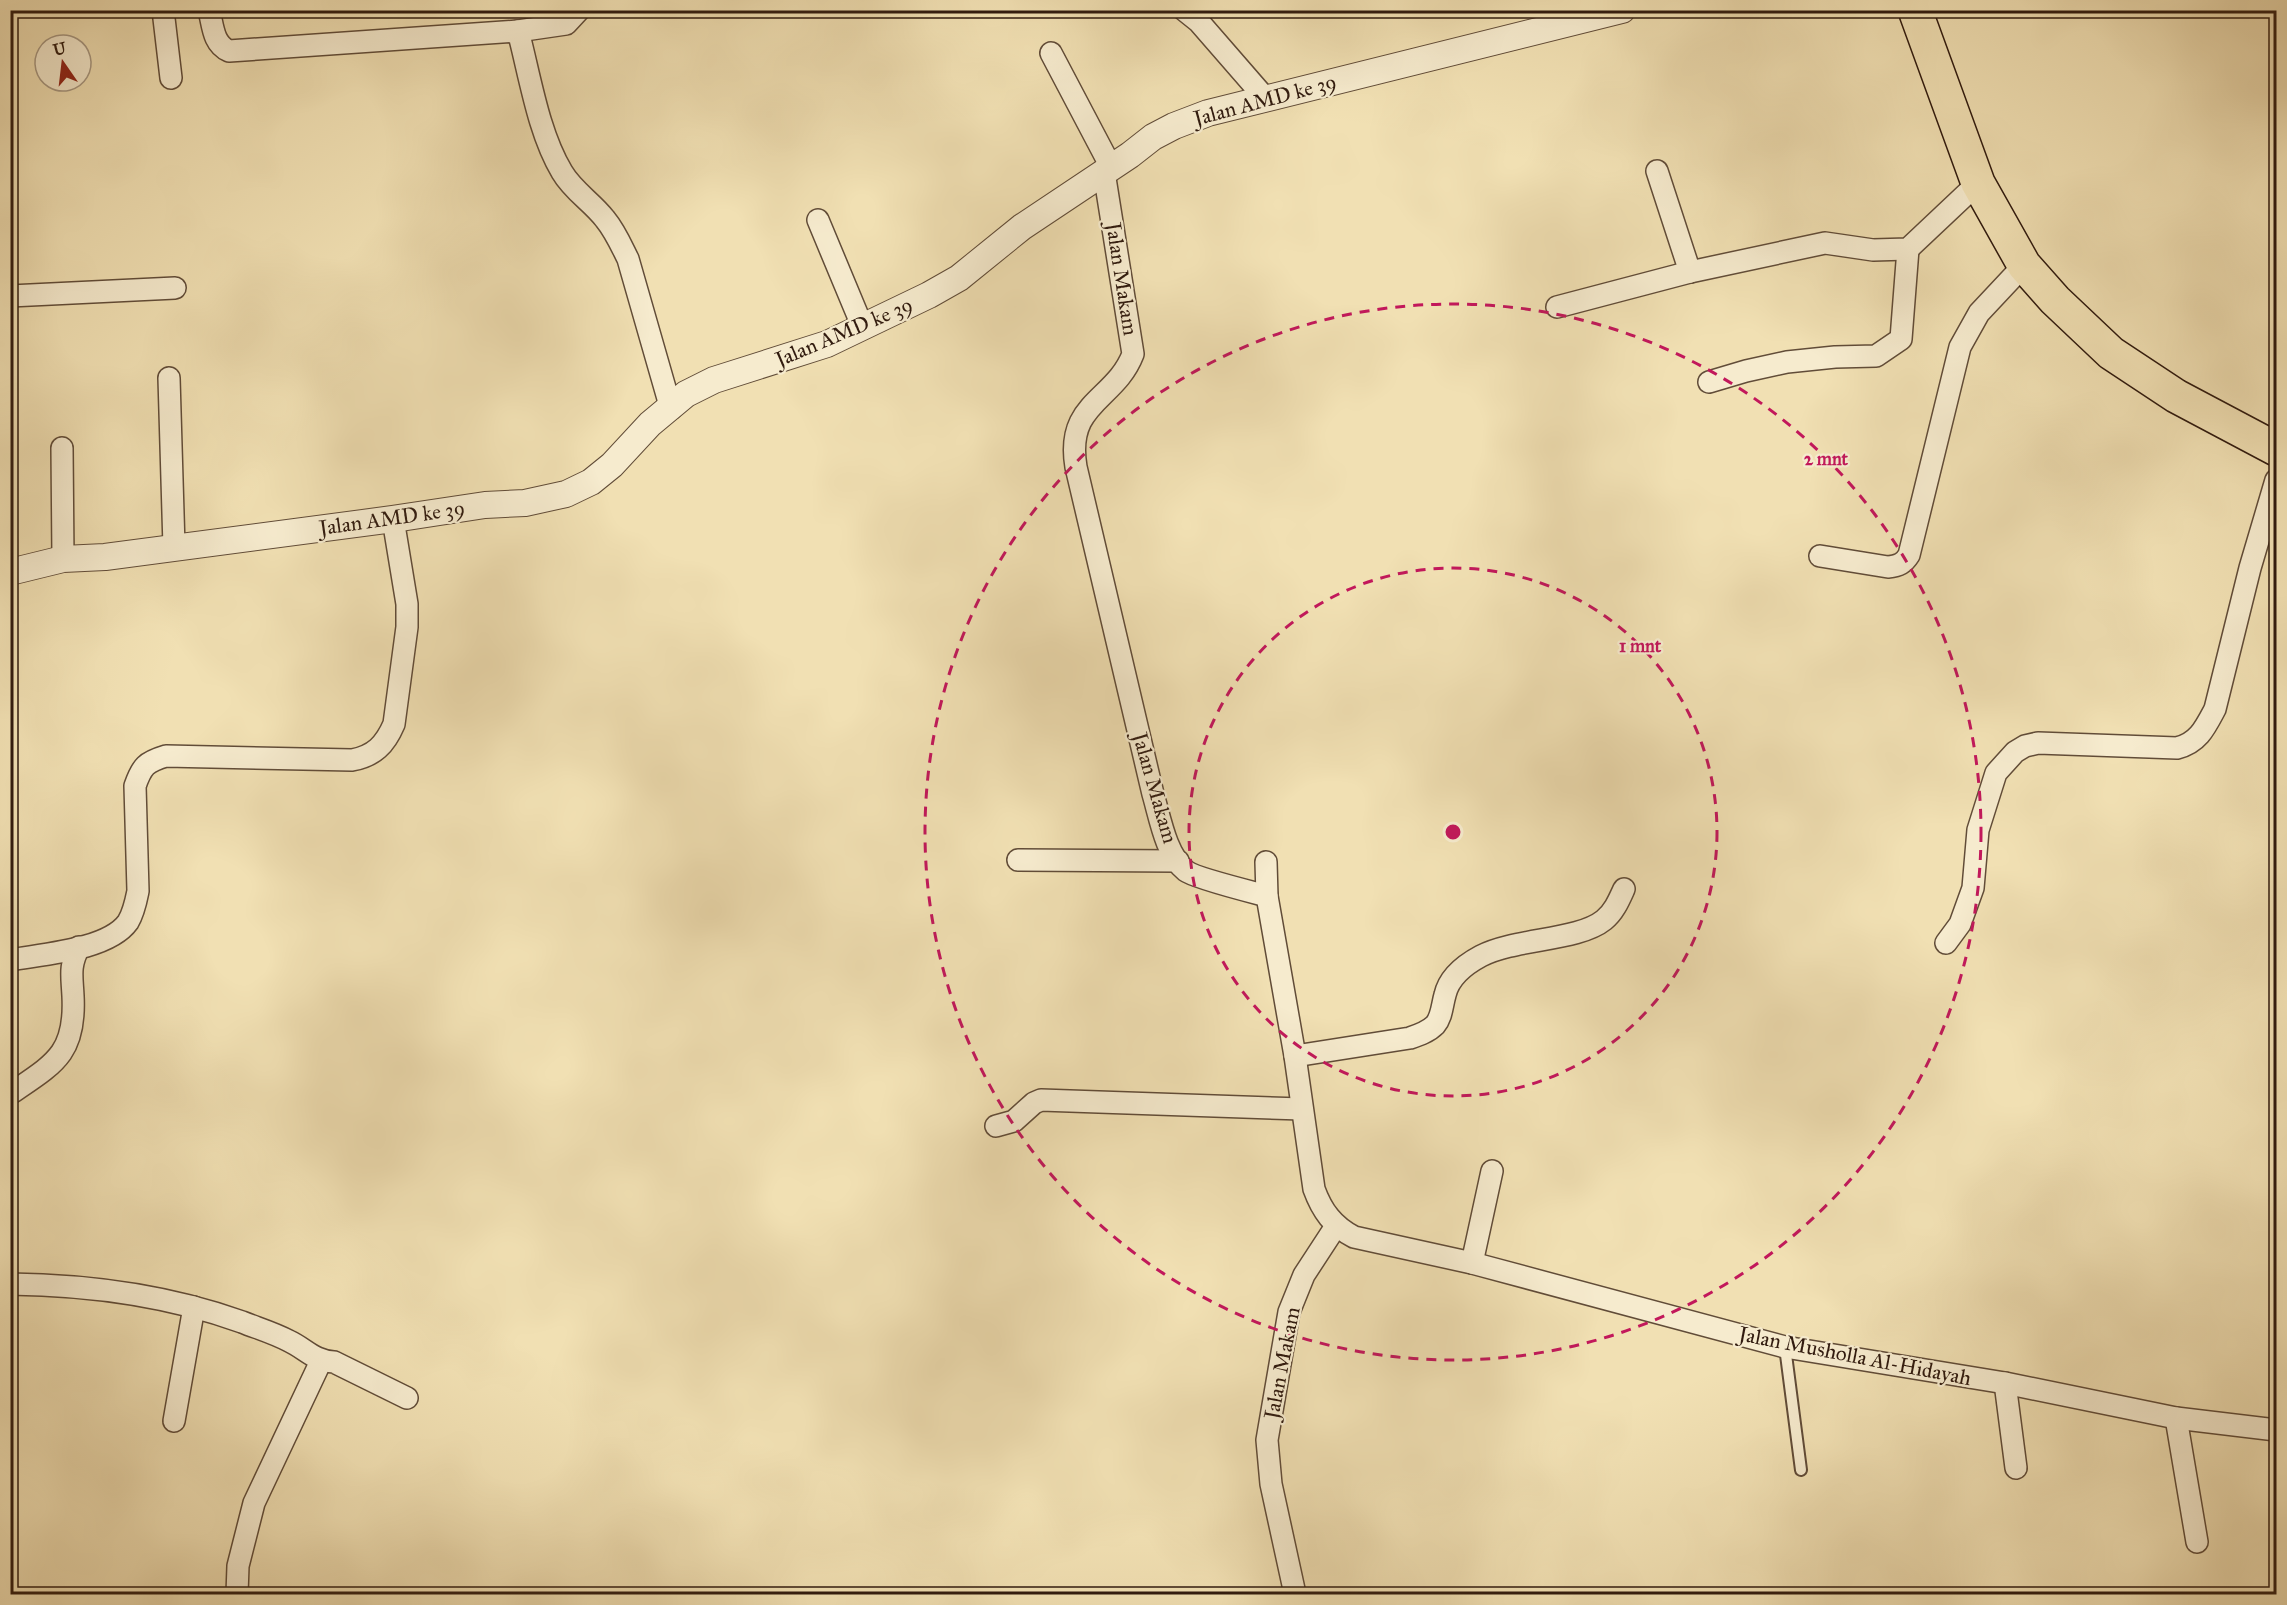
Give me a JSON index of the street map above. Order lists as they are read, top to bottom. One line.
{"streets":{"street":["Jalan AMD ke 39","Jalan Makam","Jalan Musholla Al-Hidayah"]},"crossings":[["Jalan AMD ke 39","Jalan Makam"],["Jalan Makam","Jalan Musholla Al-Hidayah"]],"north":"top","rings":["2 mnt","1 mnt"]}
